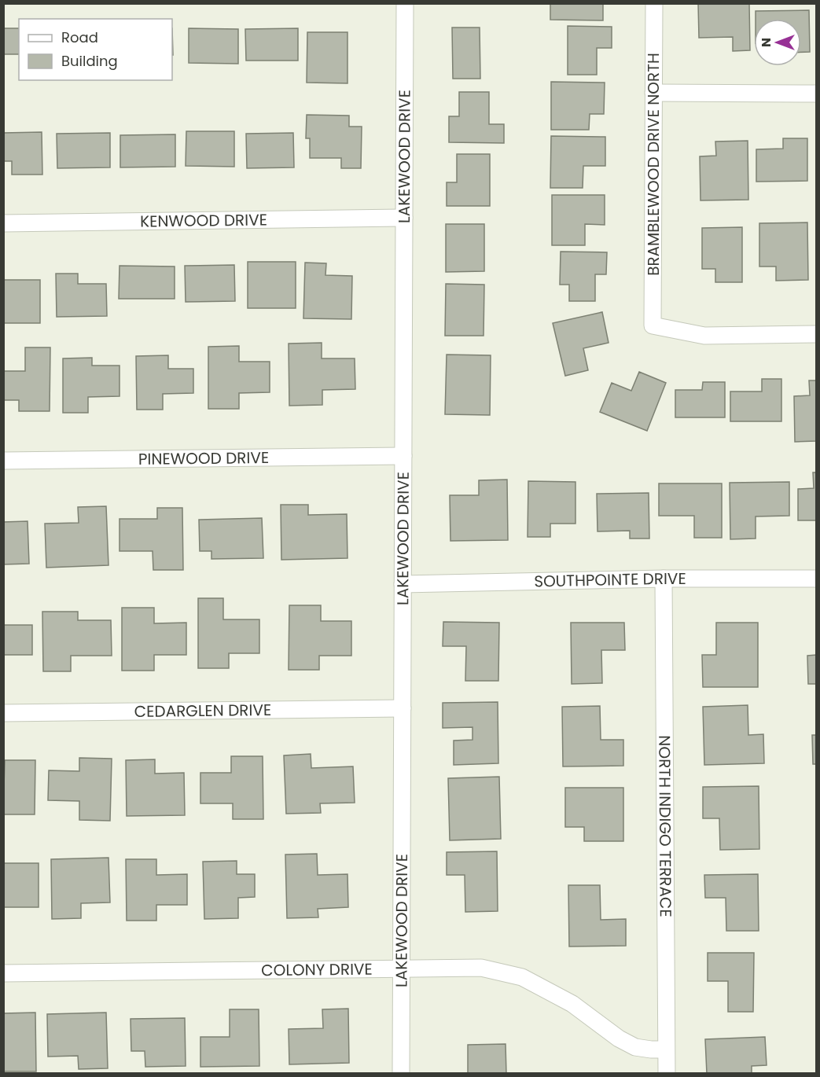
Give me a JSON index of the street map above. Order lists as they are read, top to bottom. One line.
{"streets":{"street":["LAKEWOOD DRIVE","BRAMBLEWOOD DRIVE NORTH","KENWOOD DRIVE","PINEWOOD DRIVE","SOUTHPOINTE DRIVE","CEDARGLEN DRIVE","NORTH INDIGO TERRACE","COLONY DRIVE"]},"crossings":[["LAKEWOOD DRIVE","KENWOOD DRIVE"],["LAKEWOOD DRIVE","PINEWOOD DRIVE"],["LAKEWOOD DRIVE","SOUTHPOINTE DRIVE"],["LAKEWOOD DRIVE","CEDARGLEN DRIVE"],["LAKEWOOD DRIVE","COLONY DRIVE"],["SOUTHPOINTE DRIVE","NORTH INDIGO TERRACE"],["NORTH INDIGO TERRACE","COLONY DRIVE"]],"legend":["Road","Building"],"north":"left"}
